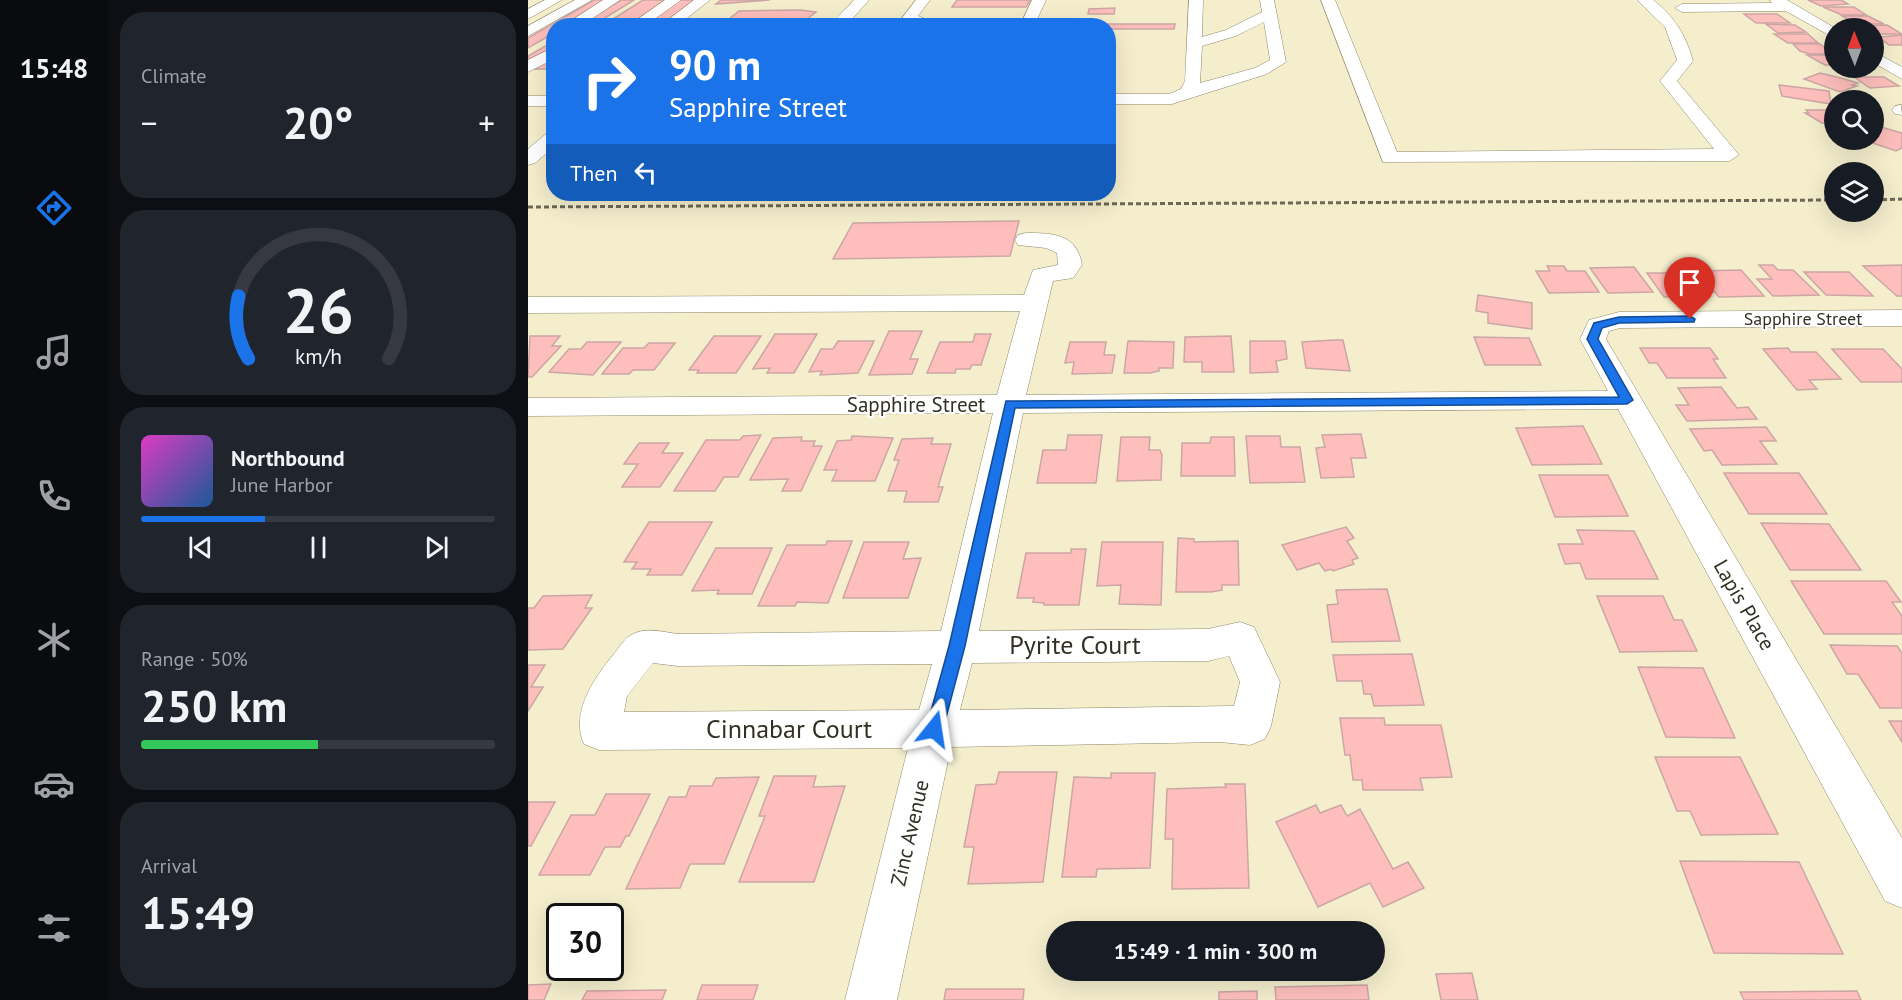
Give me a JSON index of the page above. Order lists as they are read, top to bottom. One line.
{"streets":{"street":["Sapphire Street","Lapis Place","Pyrite Court","Cinnabar Court","Zinc Avenue"]},"crossings":[["Sapphire Street","Lapis Place"],["Sapphire Street","Zinc Avenue"],["Pyrite Court","Cinnabar Court"],["Pyrite Court","Zinc Avenue"],["Cinnabar Court","Zinc Avenue"]],"north":"top","page":{"tabs":"15:48","tile":["Climate",["Range · 50%","250 km"],["Arrival","15:49"]],"turn":["90 m","Sapphire Street"],"heat":["−","20°","+"],"then":"Then","song":["Northbound","June Harbor"],"limit":"30","trip":"15:49 · 1 min · 300 m","gauge":["26","km/h"]}}
